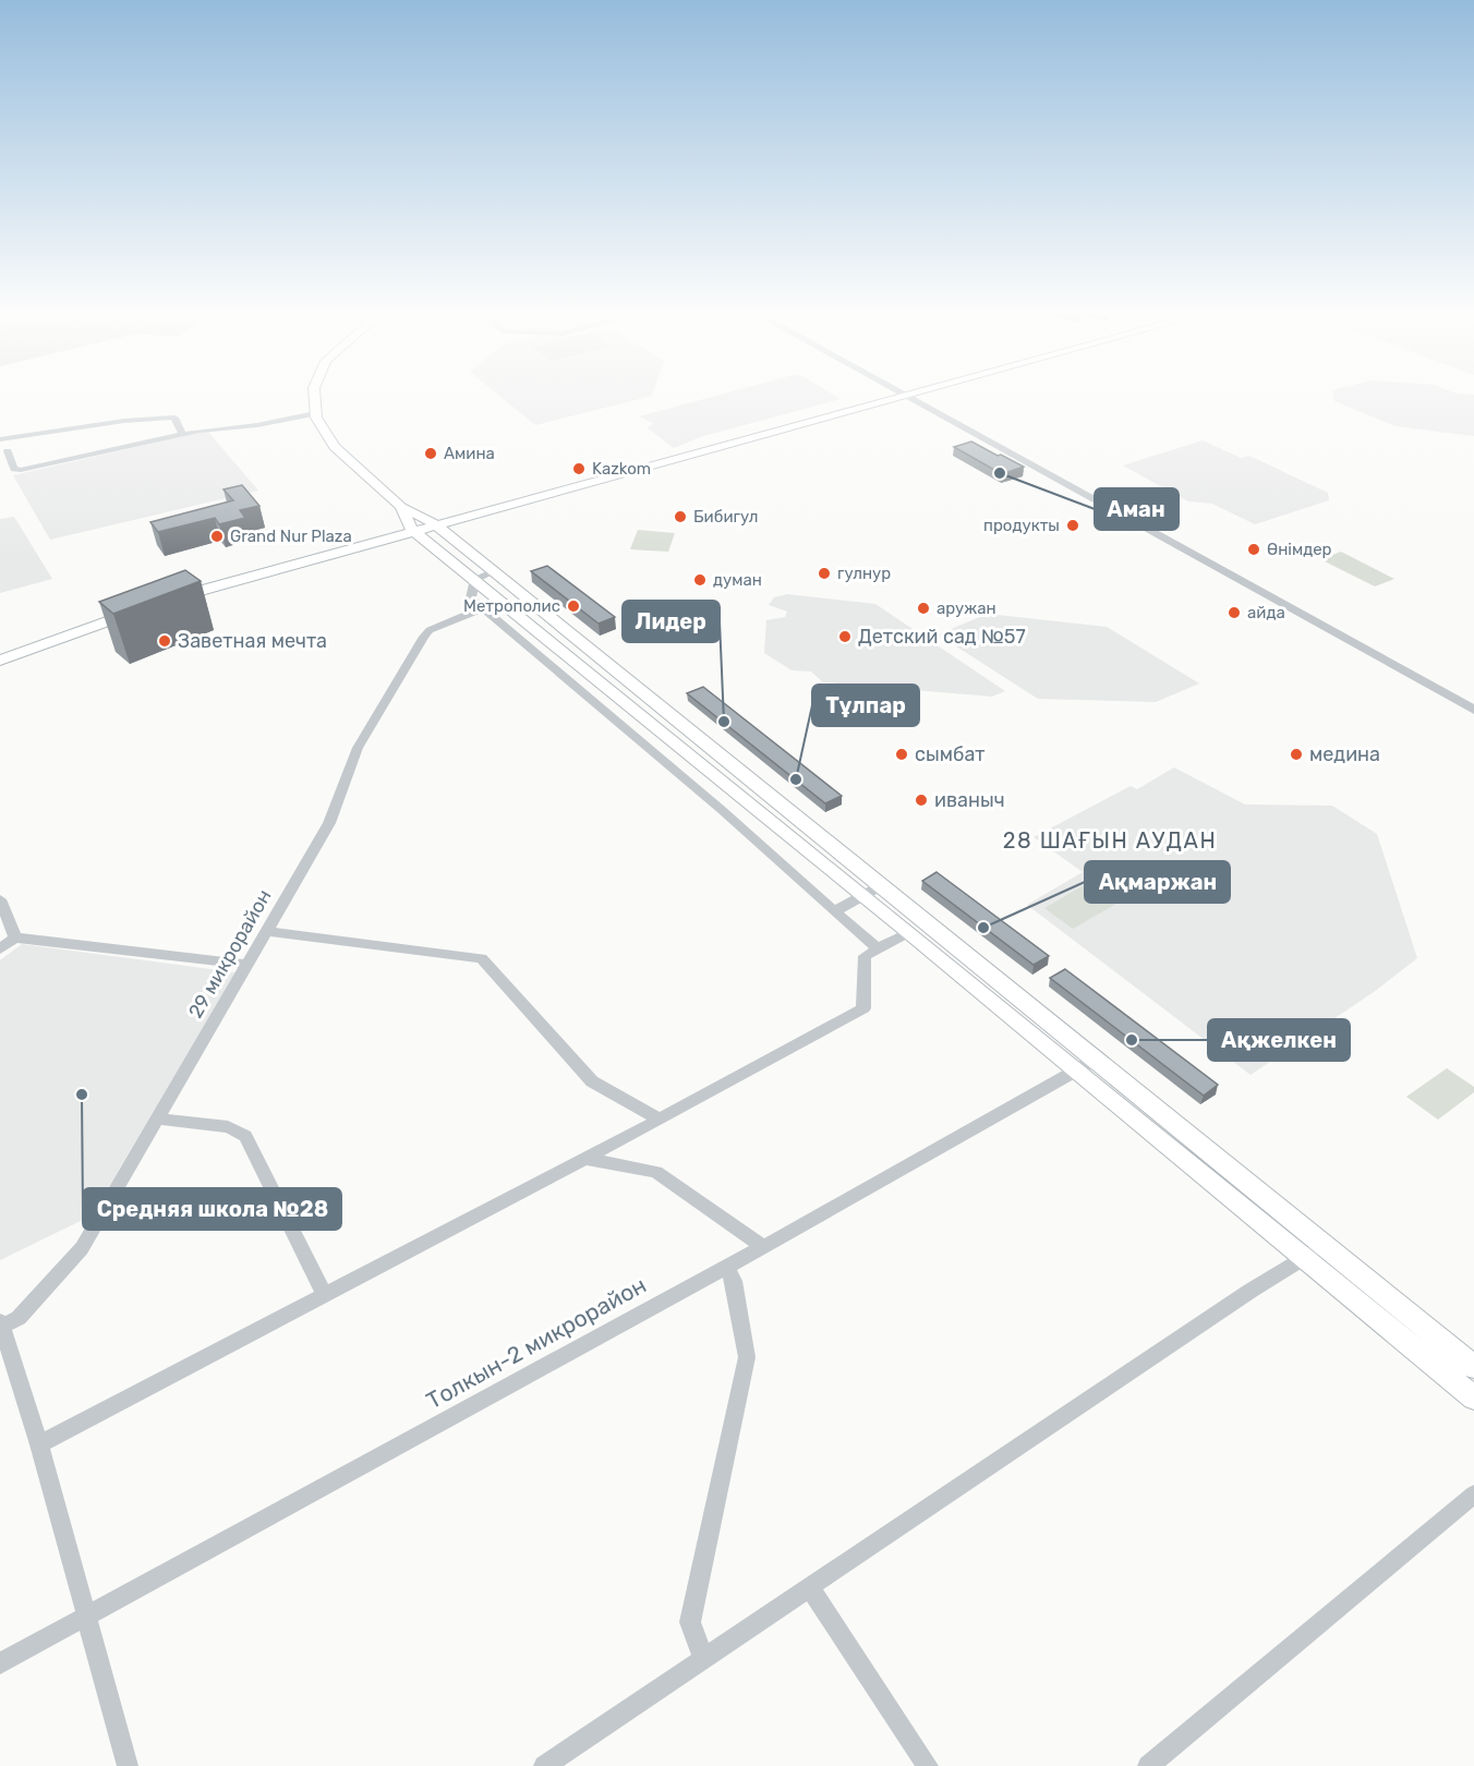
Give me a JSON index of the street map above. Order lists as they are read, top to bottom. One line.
{"streets":{"street":["29 микрорайон","Толкын-2 микрорайон"]},"districts":["28 ШАҒЫН АУДАН"],"places":["Амина","Kazkom","Аман","Бибигул","продукты","Grand Nur Plaza","Өнімдер","гулнур","думан","Метрополис","аружан","айда","Детский сад №57","Заветная мечта","Лидер","сымбат","медина","Тұлпар","иваныч","Ақмаржан","Ақжелкен","Средняя школа №28"]}
